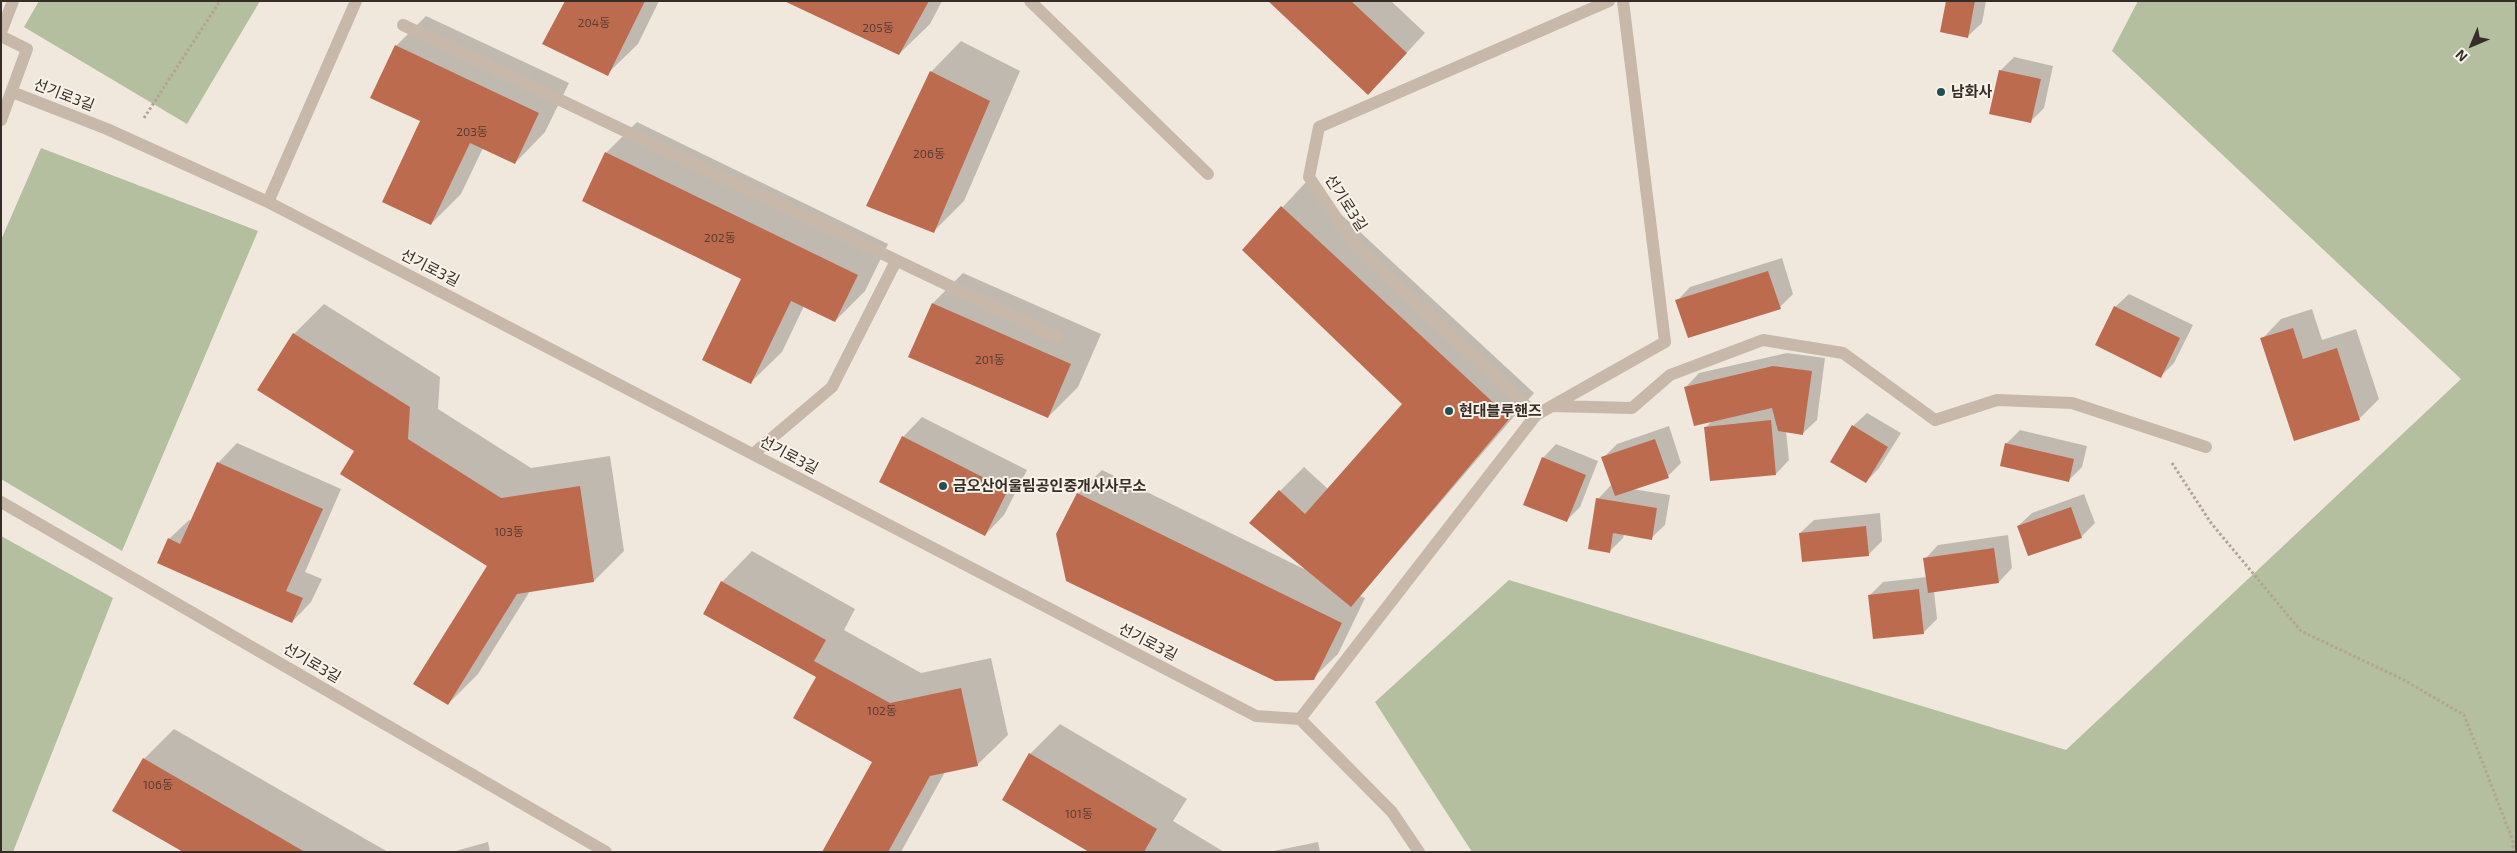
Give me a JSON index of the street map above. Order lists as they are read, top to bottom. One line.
{"streets":{"street":["선기로3길"]},"places":["남화사","현대블루핸즈","금오산어울림공인중개사사무소"],"house_numbers":["204동","205동","203동","206동","202동","201동","103동","102동","106동","101동"],"north":"bottom left"}
